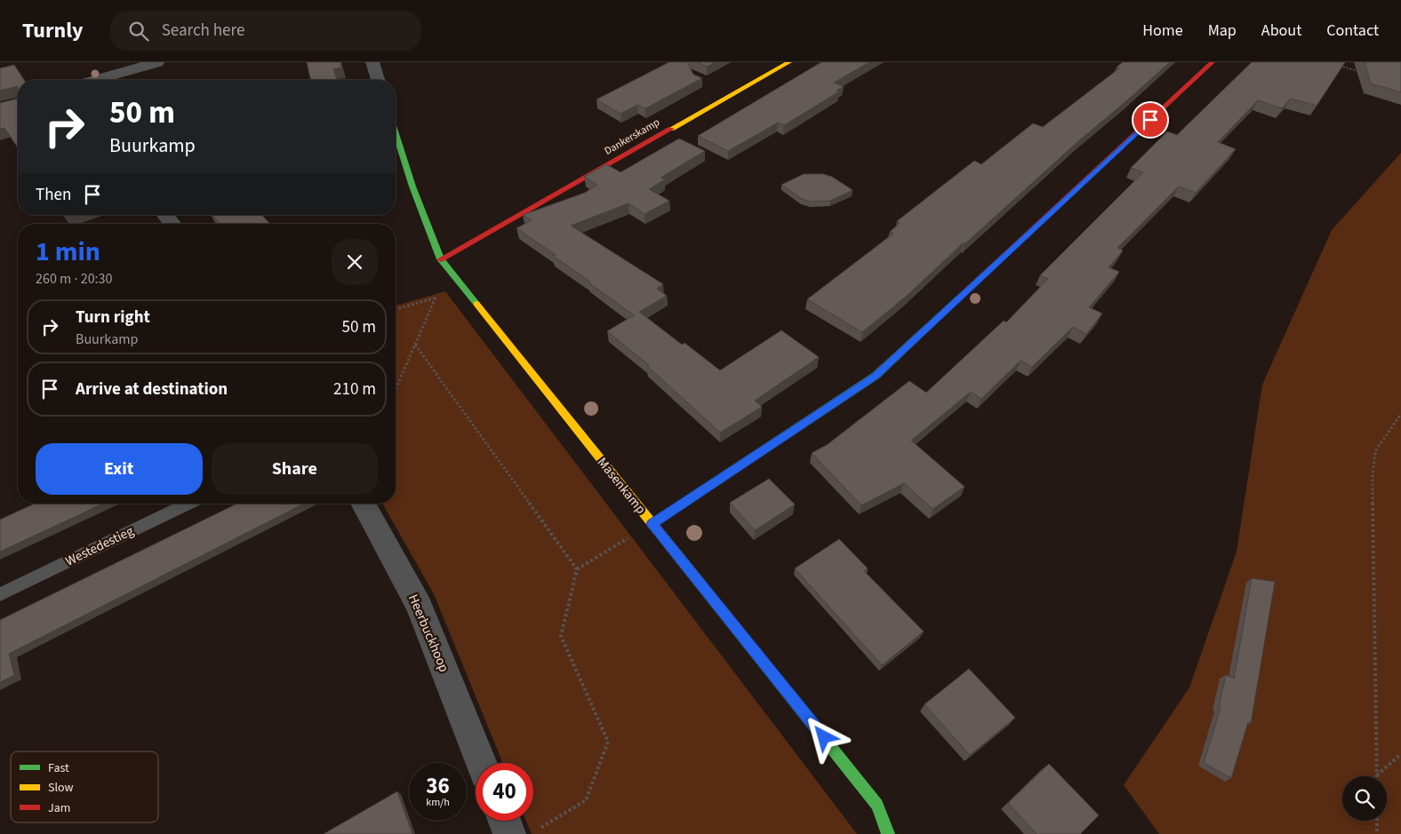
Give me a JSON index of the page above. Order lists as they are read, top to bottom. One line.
{"streets":{"street":["Dankerskamp","Masenkamp","Heerbuckhoop"],"lane":["Westedestieg"]},"crossings":[["Dankerskamp","Masenkamp"]],"legend":["Fast","Slow","Jam"],"page":{"header":"Turnly","search":"Search here","nav":["Home","Map","About","Contact"],"turn":["50 m","Buurkamp"],"then":"Then","heading":["1 min","260 m · 20:30"],"list":[{"name":"Turn right","note":"Buurkamp","value":"50 m"},{"name":"Arrive at destination","value":"210 m"}],"buttons":["Exit","Share"],"speed":"36 km/h","limit":"40"}}
